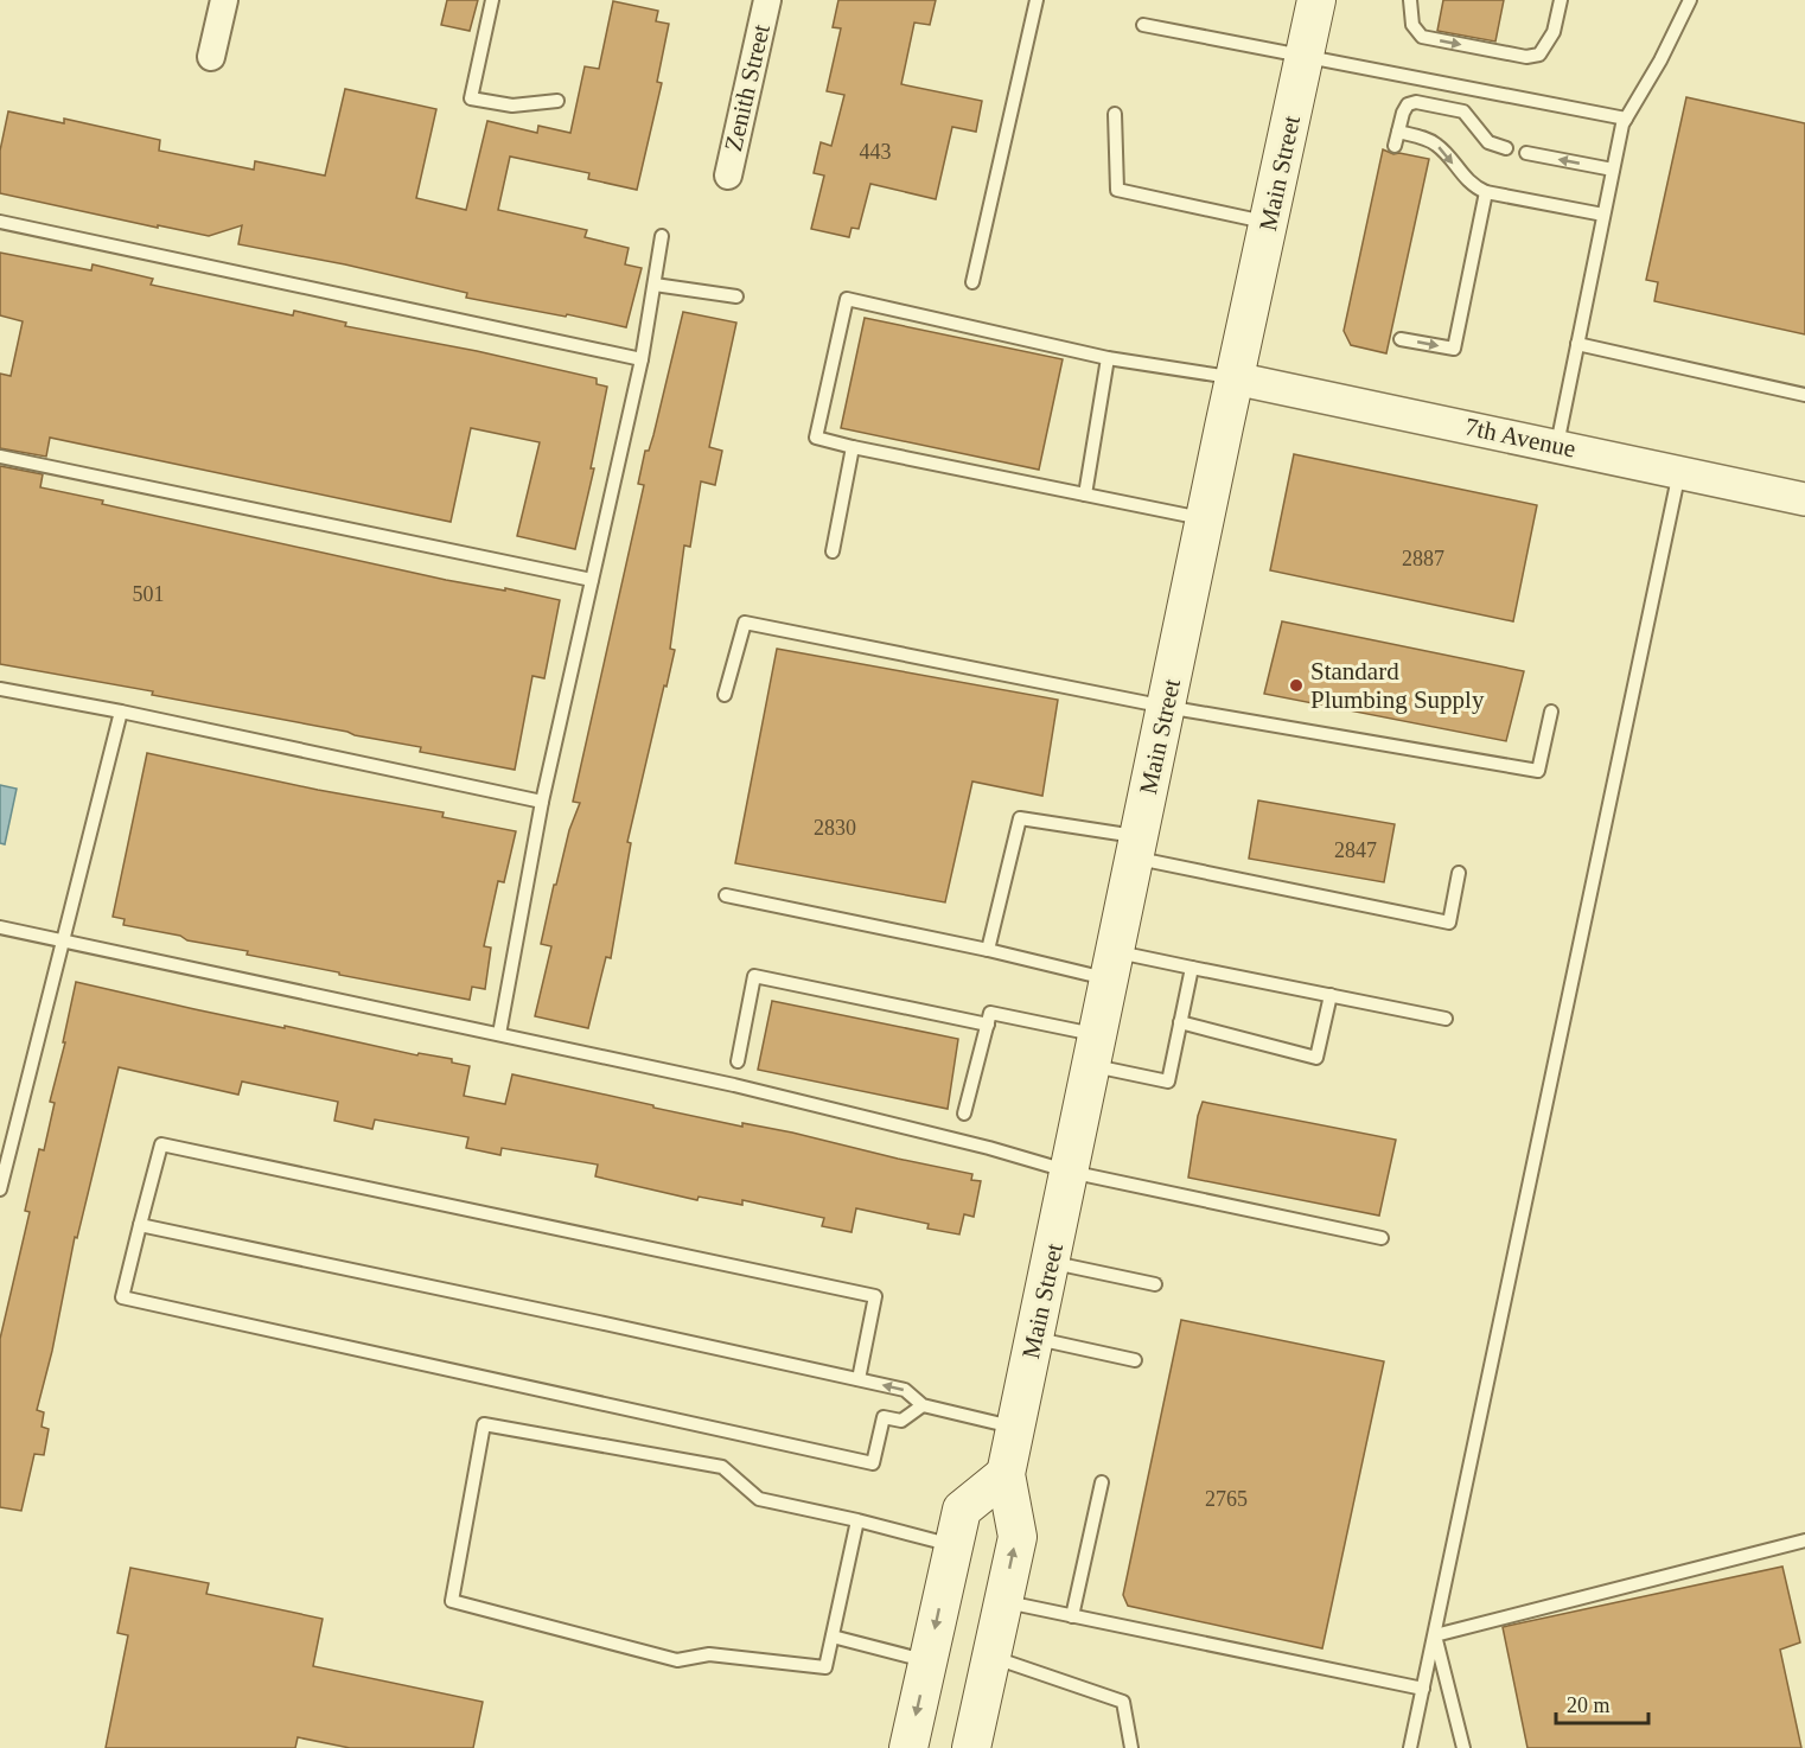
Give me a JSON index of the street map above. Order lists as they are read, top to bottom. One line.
{"streets":{"main road":["Main Street"],"street":["Zenith Street","7th Avenue"]},"crossings":[["Main Street","7th Avenue"]],"places":["Standard Plumbing Supply"],"house_numbers":["443","2887","501","2830","2847","2765"],"scale_bar":"20 m"}
